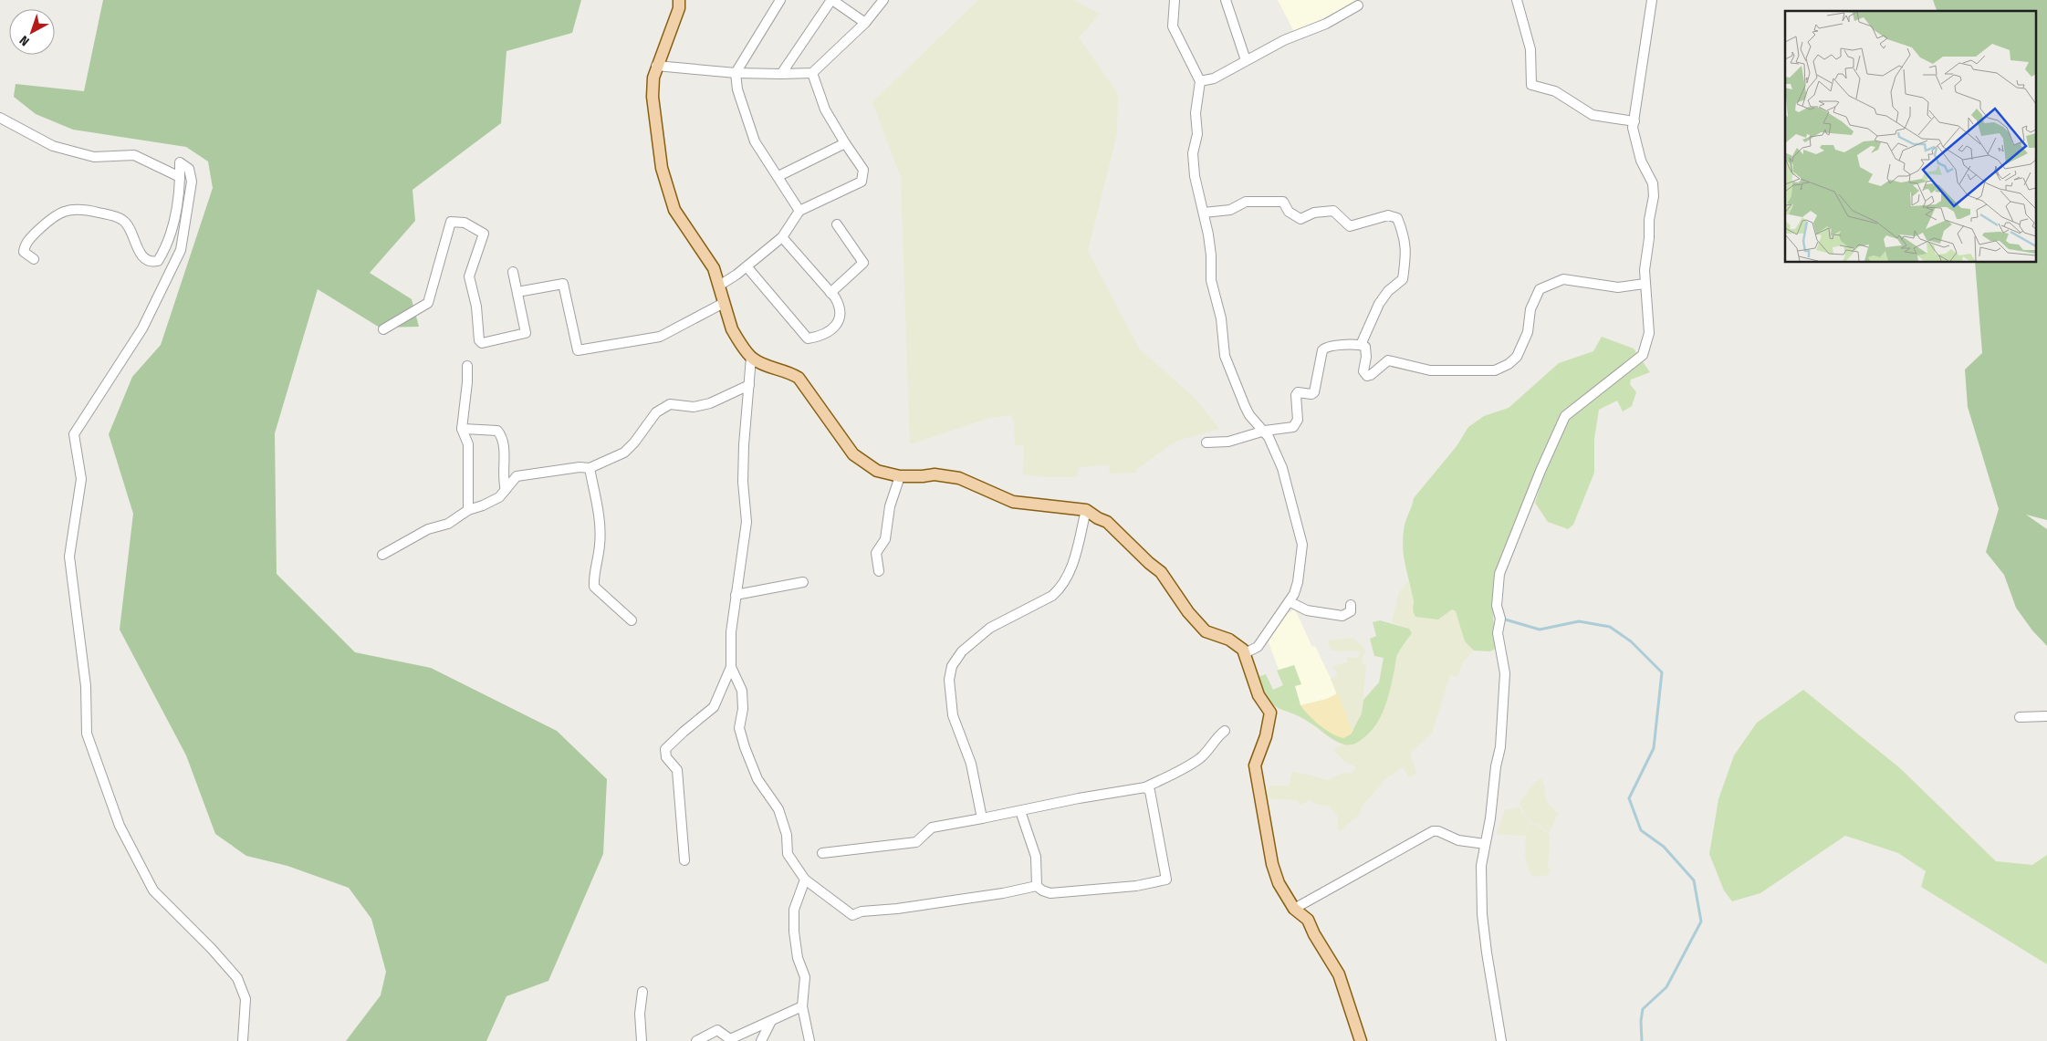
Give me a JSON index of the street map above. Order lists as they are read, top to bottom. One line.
{"north":"bottom left"}
